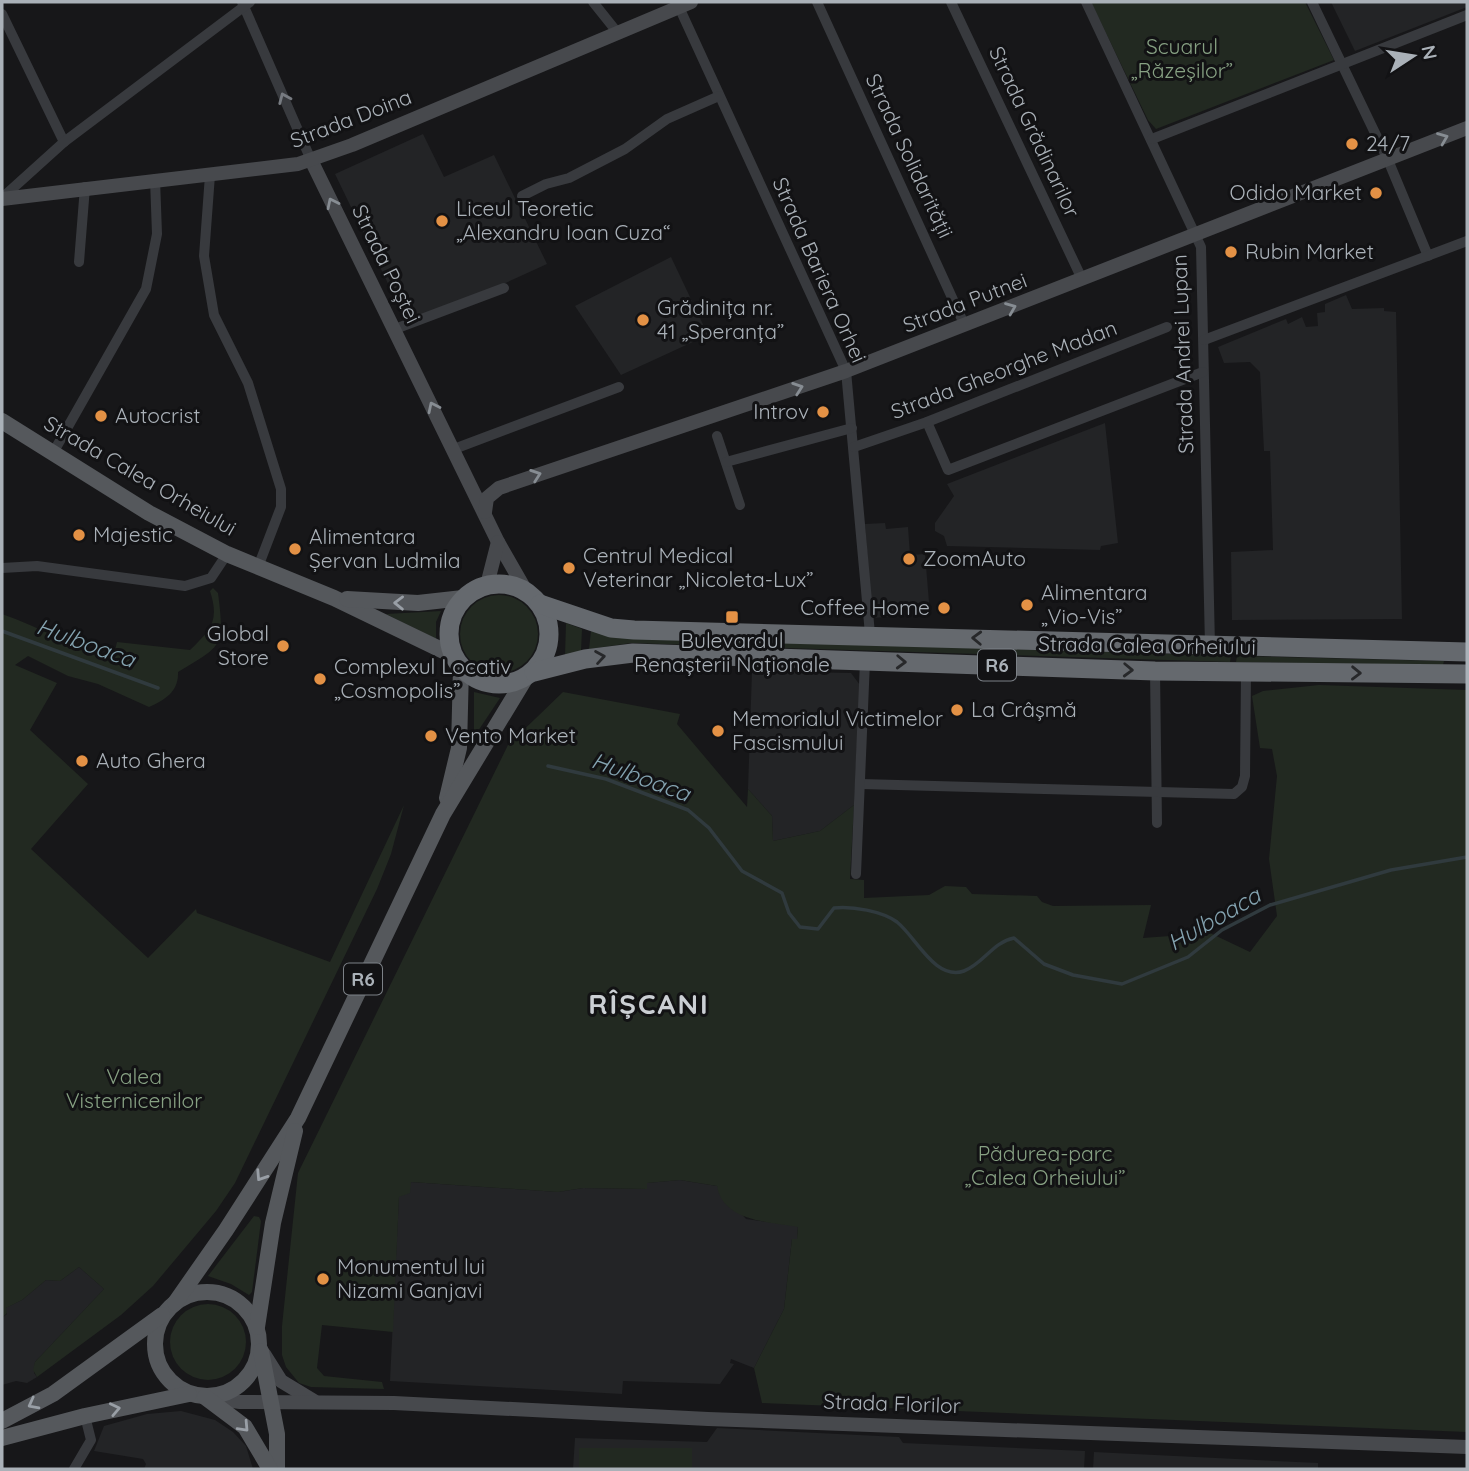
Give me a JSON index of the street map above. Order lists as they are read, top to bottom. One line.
{"streets":{"highway":["Strada Calea Orheiului","R6"],"main road":["Strada Doina","Strada Poștei","Strada Putnei","Strada Florilor"],"street":["Strada Grădinarilor","Strada Solidarității","Strada Bariera Orhei","Strada Andrei Lupan","Strada Gheorghe Madan"]},"crossings":[["Strada Doina","Strada Poștei"],["Strada Doina","Strada Bariera Orhei"],["Strada Grădinarilor","Strada Putnei"],["Strada Solidarității","Strada Putnei"],["Strada Poștei","Strada Putnei"],["Strada Poștei","Strada Calea Orheiului"],["Strada Poștei","R6"],["Strada Bariera Orhei","Strada Putnei"],["Strada Bariera Orhei","Strada Gheorghe Madan"],["Strada Bariera Orhei","Strada Calea Orheiului"],["Strada Putnei","Strada Andrei Lupan"],["Strada Andrei Lupan","Strada Calea Orheiului"],["Strada Calea Orheiului","R6"],["R6","Strada Florilor"]],"one_way":["Strada Poștei","Strada Putnei"],"districts":["RÎȘCANI"],"water":["Hulboaca"],"parks":["Scuarul „Răzeșilor”","Valea Visternicenilor","Pădurea-parc „Calea Orheiului”"],"places":{"other":["24/7","Odido Market","Liceul Teoretic „Alexandru Ioan Cuza“","Rubin Market","Grădinița nr. 41 „Speranța”","Introv","Autocrist","Majestic","Alimentara Șervan Ludmila","ZoomAuto","Centrul Medical Veterinar „Nicoleta-Lux”","Alimentara „Vio-Vis”","Coffee Home","Global Store","Complexul Locativ „Cosmopolis”","La Crâșmă","Memorialul Victimelor Fascismului","Vento Market","Auto Ghera","Monumentul lui Nizami Ganjavi"],"transit":["Bulevardul Renașterii Naționale"]},"north":"right"}
